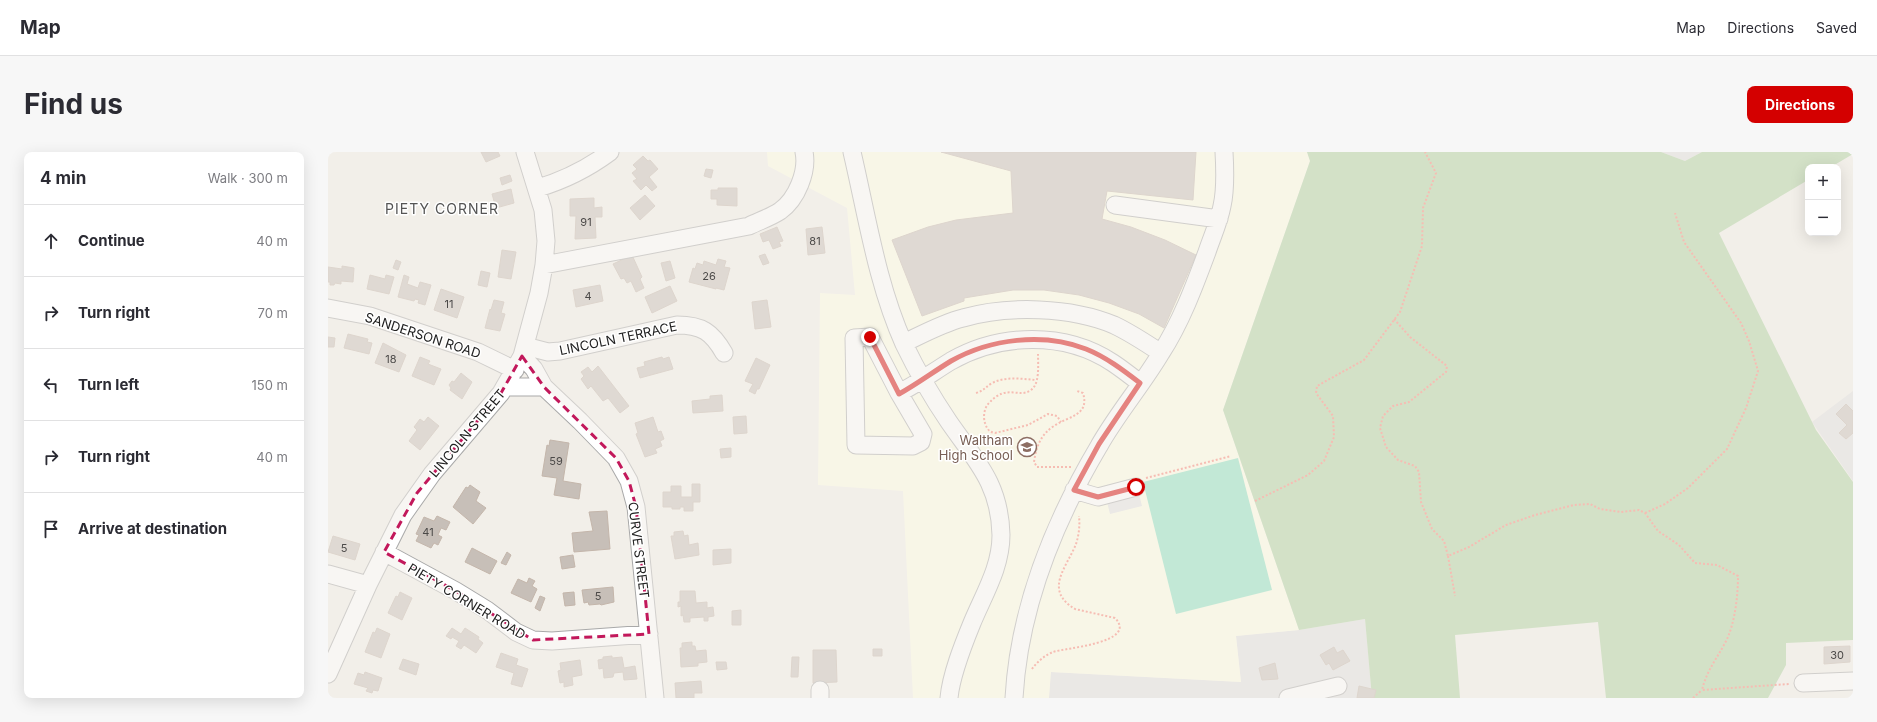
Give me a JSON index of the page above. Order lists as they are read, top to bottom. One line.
{"streets":{"street":["SANDERSON ROAD","LINCOLN TERRACE","LINCOLN STREET","CURVE STREET","PIETY CORNER ROAD"]},"crossings":[["SANDERSON ROAD","LINCOLN TERRACE"],["SANDERSON ROAD","LINCOLN STREET"],["SANDERSON ROAD","CURVE STREET"],["LINCOLN TERRACE","LINCOLN STREET"],["LINCOLN TERRACE","CURVE STREET"],["LINCOLN STREET","CURVE STREET"],["LINCOLN STREET","PIETY CORNER ROAD"],["CURVE STREET","PIETY CORNER ROAD"]],"districts":["PIETY CORNER"],"places":{"school or university":["Waltham High School"]},"house_numbers":["91","81","26","4","11","18","59","41","5","5","30"],"page":{"header":"Map","nav":["Map","Directions","Saved"],"buttons":"Directions","title":"Find us","heading":["4 min","Walk · 300 m"],"map_buttons":["+","−"],"list":[["Continue","40 m"],["Turn right","70 m"],["Turn left","150 m"],["Turn right","40 m"],"Arrive at destination"]}}
